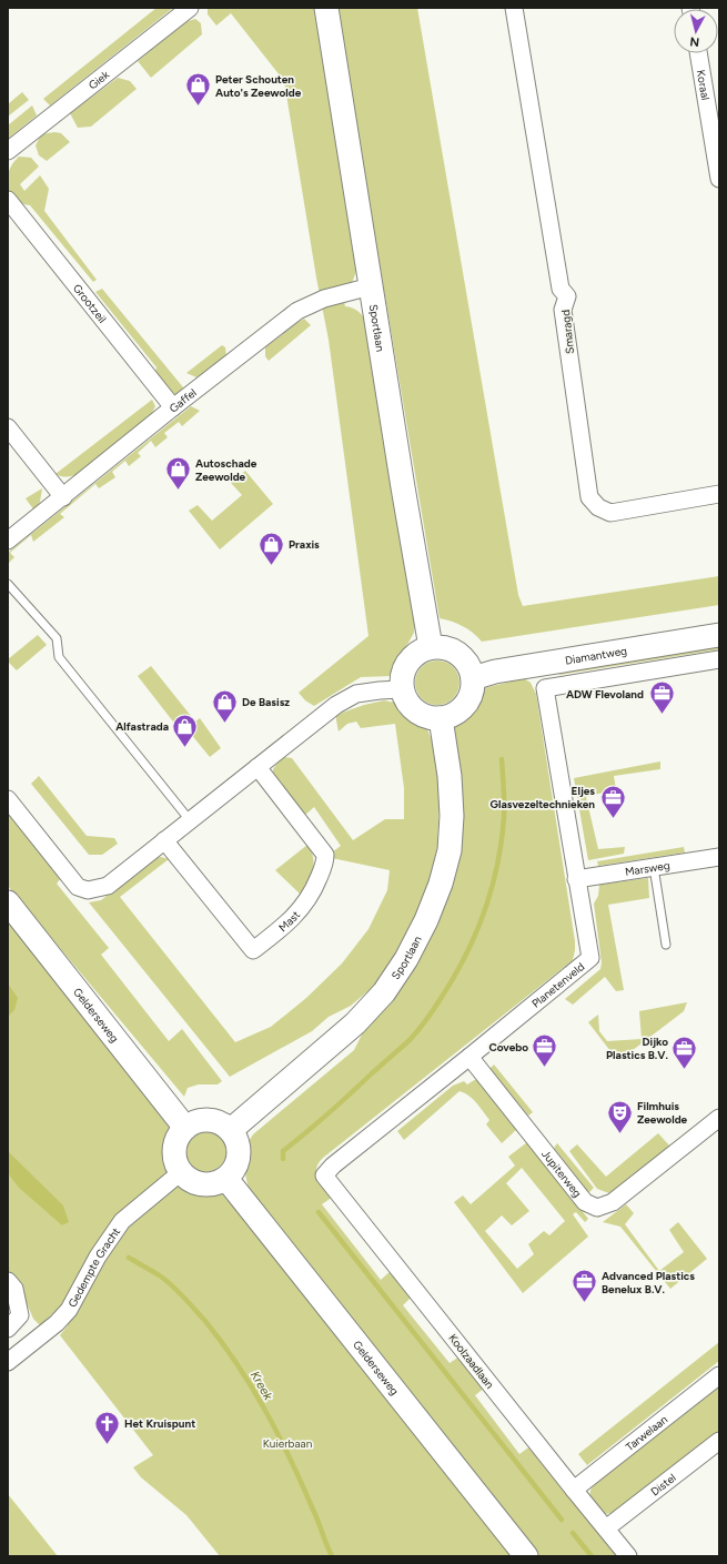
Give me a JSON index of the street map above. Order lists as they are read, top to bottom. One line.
{"streets":{"street":["Giek","Koraal","Grootzeil","Sportlaan","Smaragd","Gaffel","Diamantweg","Marsweg","Mast","Planetenveld","Gelderseweg","Jupiterweg","Gedempte Gracht","Koolzaadlaan","Tarwelaan","Distel"]},"crossings":[["Grootzeil","Gaffel"],["Sportlaan","Gaffel"],["Sportlaan","Diamantweg"],["Sportlaan","Gelderseweg"],["Sportlaan","Gedempte Gracht"],["Diamantweg","Planetenveld"],["Marsweg","Planetenveld"],["Planetenveld","Jupiterweg"],["Planetenveld","Koolzaadlaan"],["Gelderseweg","Gedempte Gracht"],["Koolzaadlaan","Tarwelaan"],["Koolzaadlaan","Distel"]],"water":["Kreek"],"parks":["Kuierbaan"],"places":{"shop":["Peter Schouten Auto's Zeewolde","Autoschade Zeewolde","Praxis","De Basisz","Alfastrada"],"office":["ADW Flevoland","Eljes Glasvezeltechnieken","Covebo","Dijko Plastics B.V.","Advanced Plastics Benelux B.V."],"theatre":["Filmhuis Zeewolde"],"church":["Het Kruispunt"]},"north":"bottom"}
